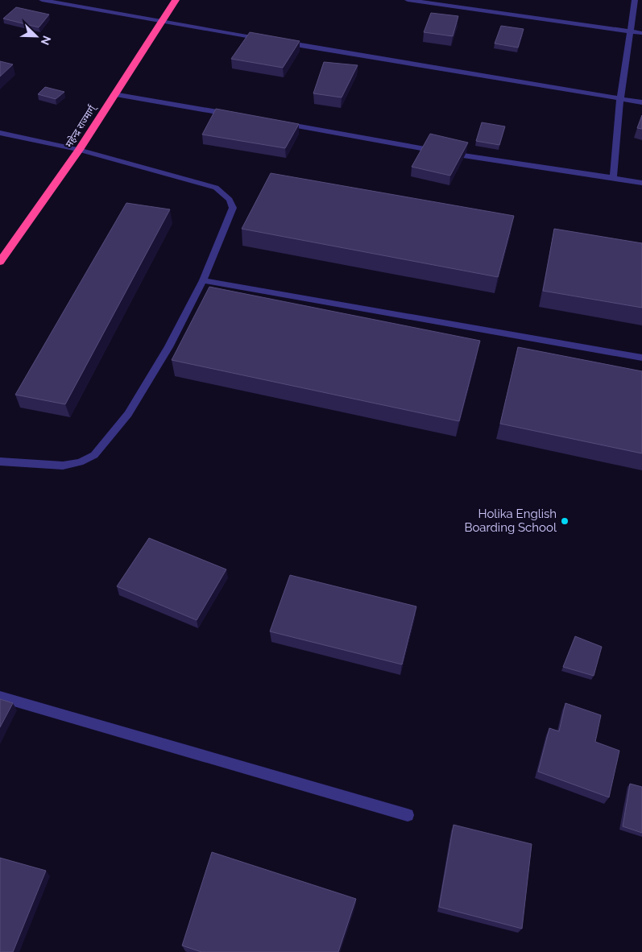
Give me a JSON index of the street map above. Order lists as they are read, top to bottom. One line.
{"streets":{"highway":["महेन्द्र राज्मार्ग्"]},"places":["Holika English Boarding School"],"north":"bottom right"}
